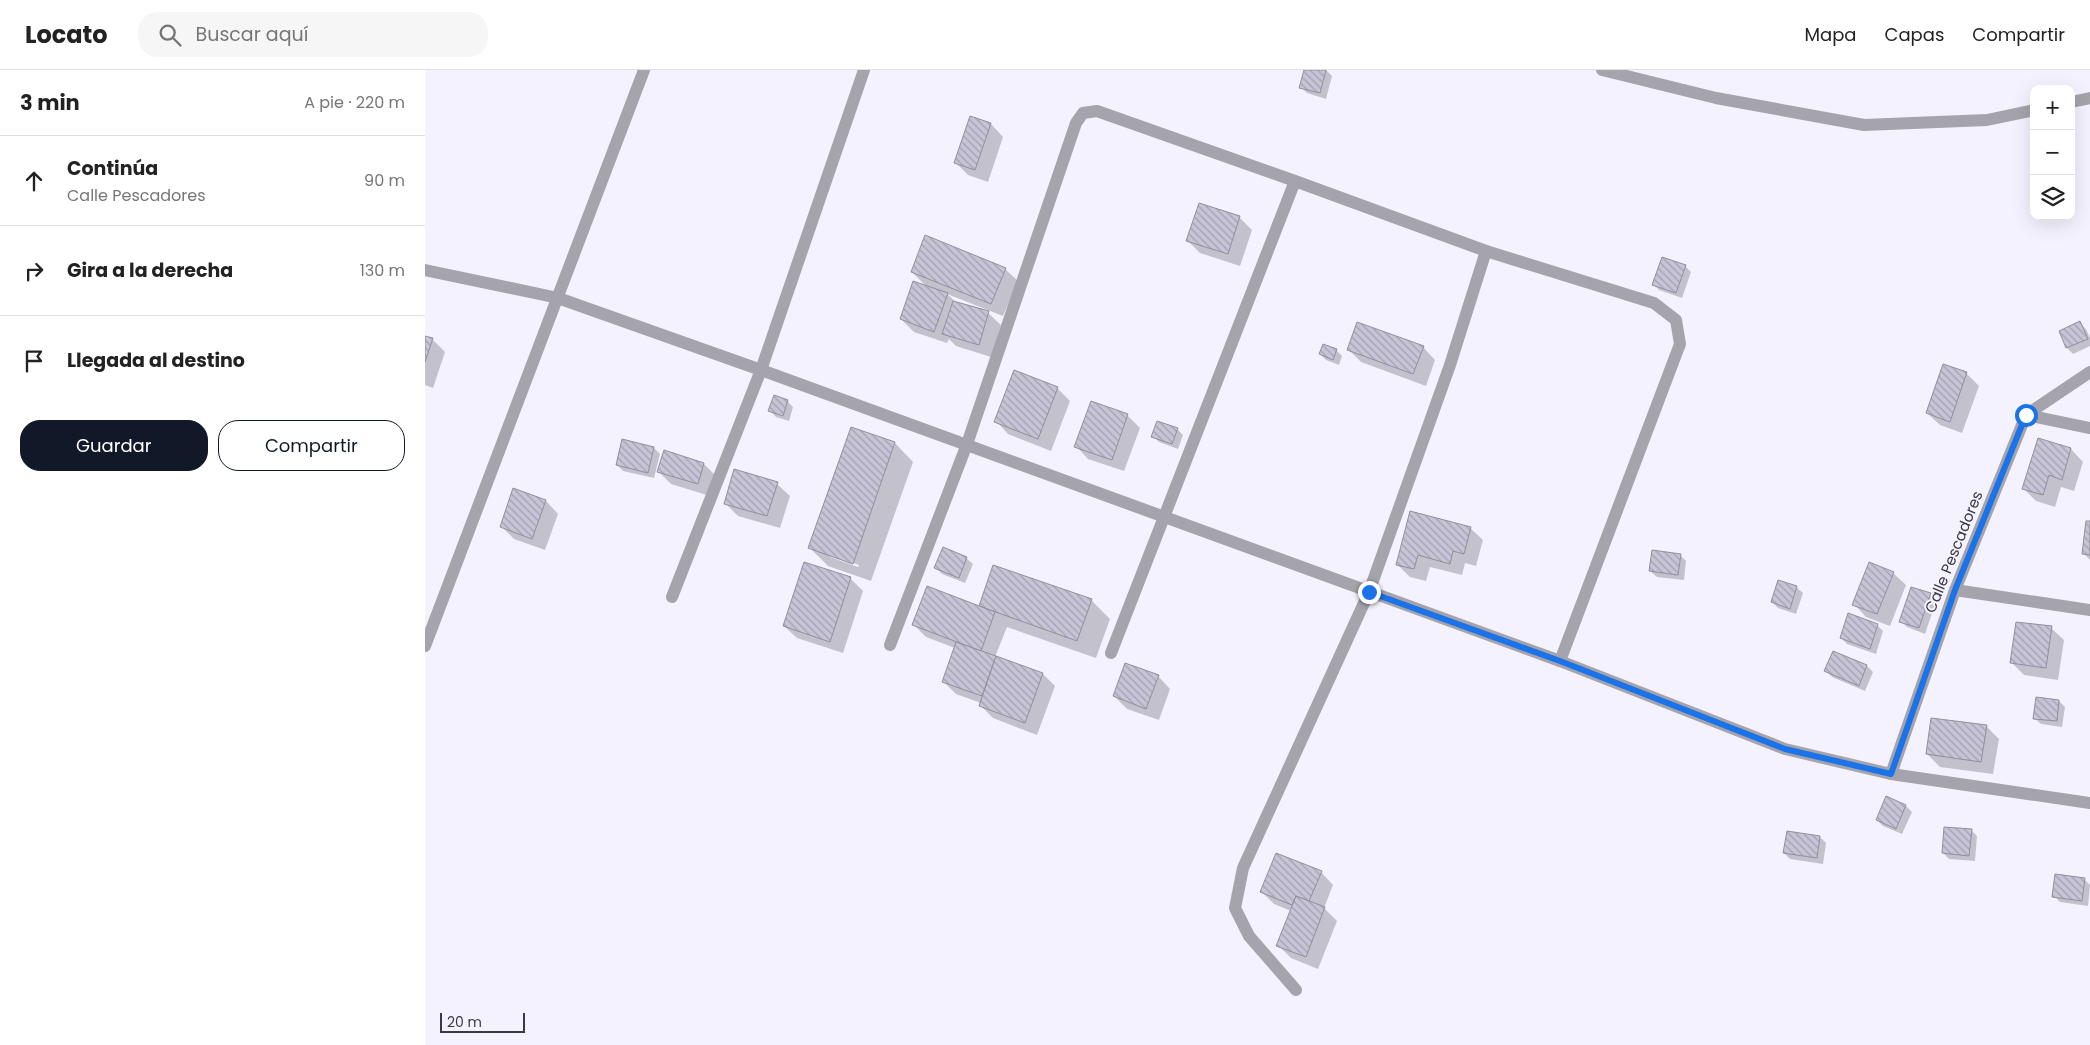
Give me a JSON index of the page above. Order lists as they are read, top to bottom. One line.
{"streets":{"street":["Calle Pescadores"]},"scale_bar":"20 m","page":{"header":"Locato","search":"Buscar aquí","nav":["Mapa","Capas","Compartir"],"heading":["3 min","A pie · 220 m"],"map_buttons":["+","−"],"list":[["Continúa","Calle Pescadores","90 m"],["Gira a la derecha","130 m"],"Llegada al destino"],"buttons":["Guardar","Compartir"],"scale":"20 m"}}
